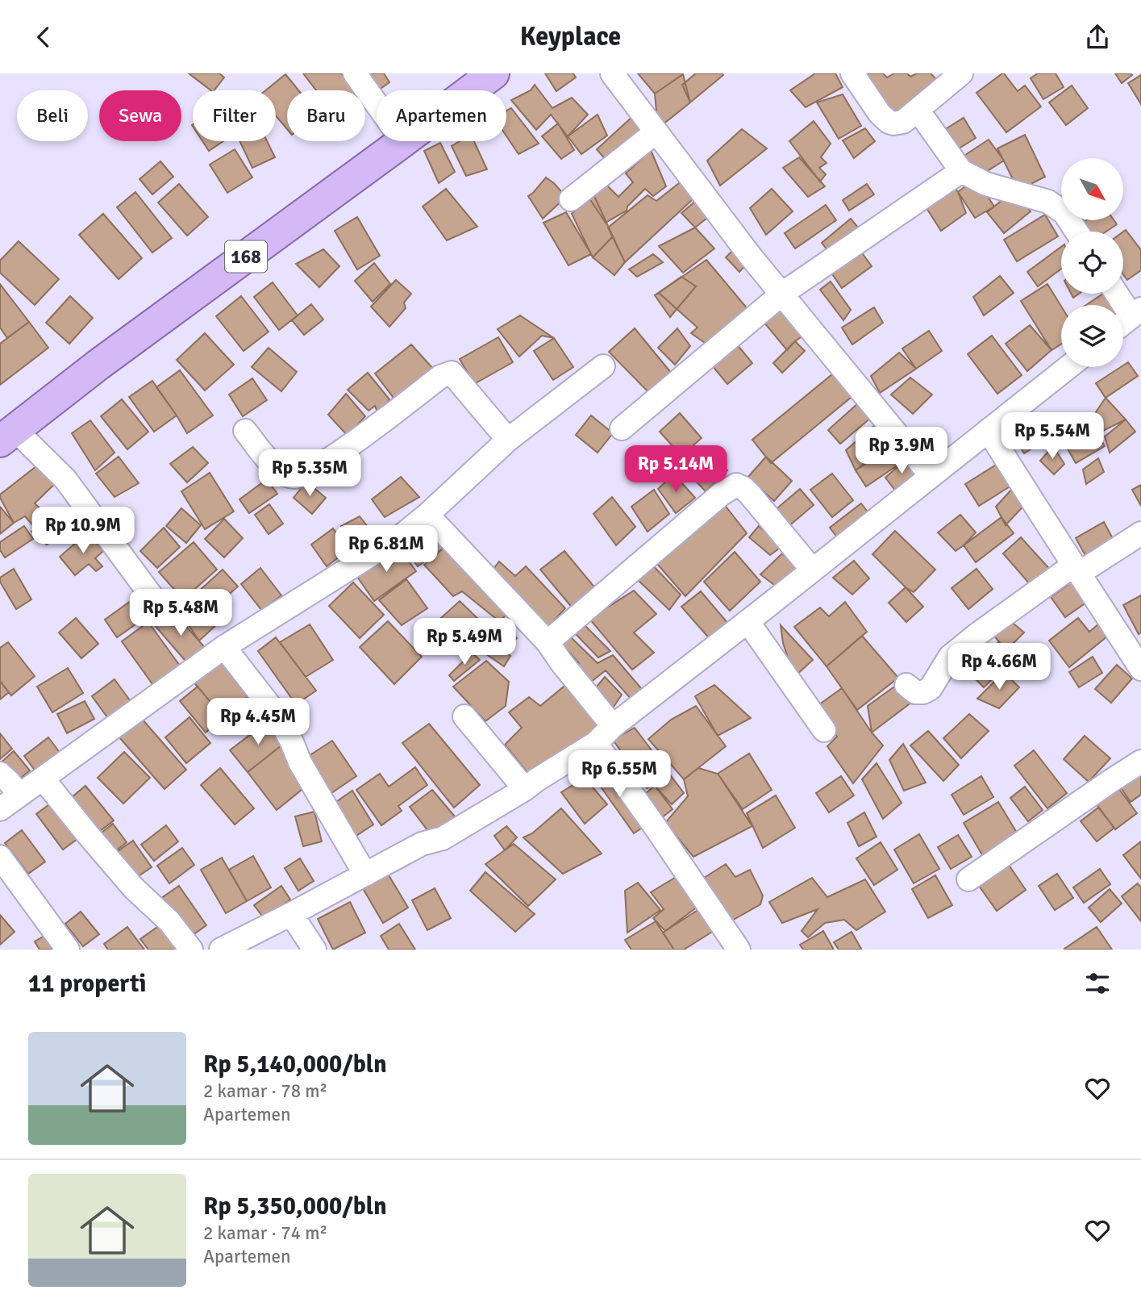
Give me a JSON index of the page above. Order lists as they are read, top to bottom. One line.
{"streets":{"main road":["168"]},"north":"bottom right","page":{"header":"Keyplace","chip":["Beli","Sewa","Filter","Baru","Apartemen"],"price":["Rp 5.54M","Rp 3.9M","Rp 5.14M","Rp 5.35M","Rp 10.9M","Rp 6.81M","Rp 5.48M","Rp 5.49M","Rp 4.66M","Rp 4.45M","Rp 6.55M"],"heading":"11 properti","list":[{"name":"Rp 5,140,000/bln","note":"2 kamar · 78 m² · Apartemen"},{"name":"Rp 5,350,000/bln","note":"2 kamar · 74 m² · Apartemen"}]}}
